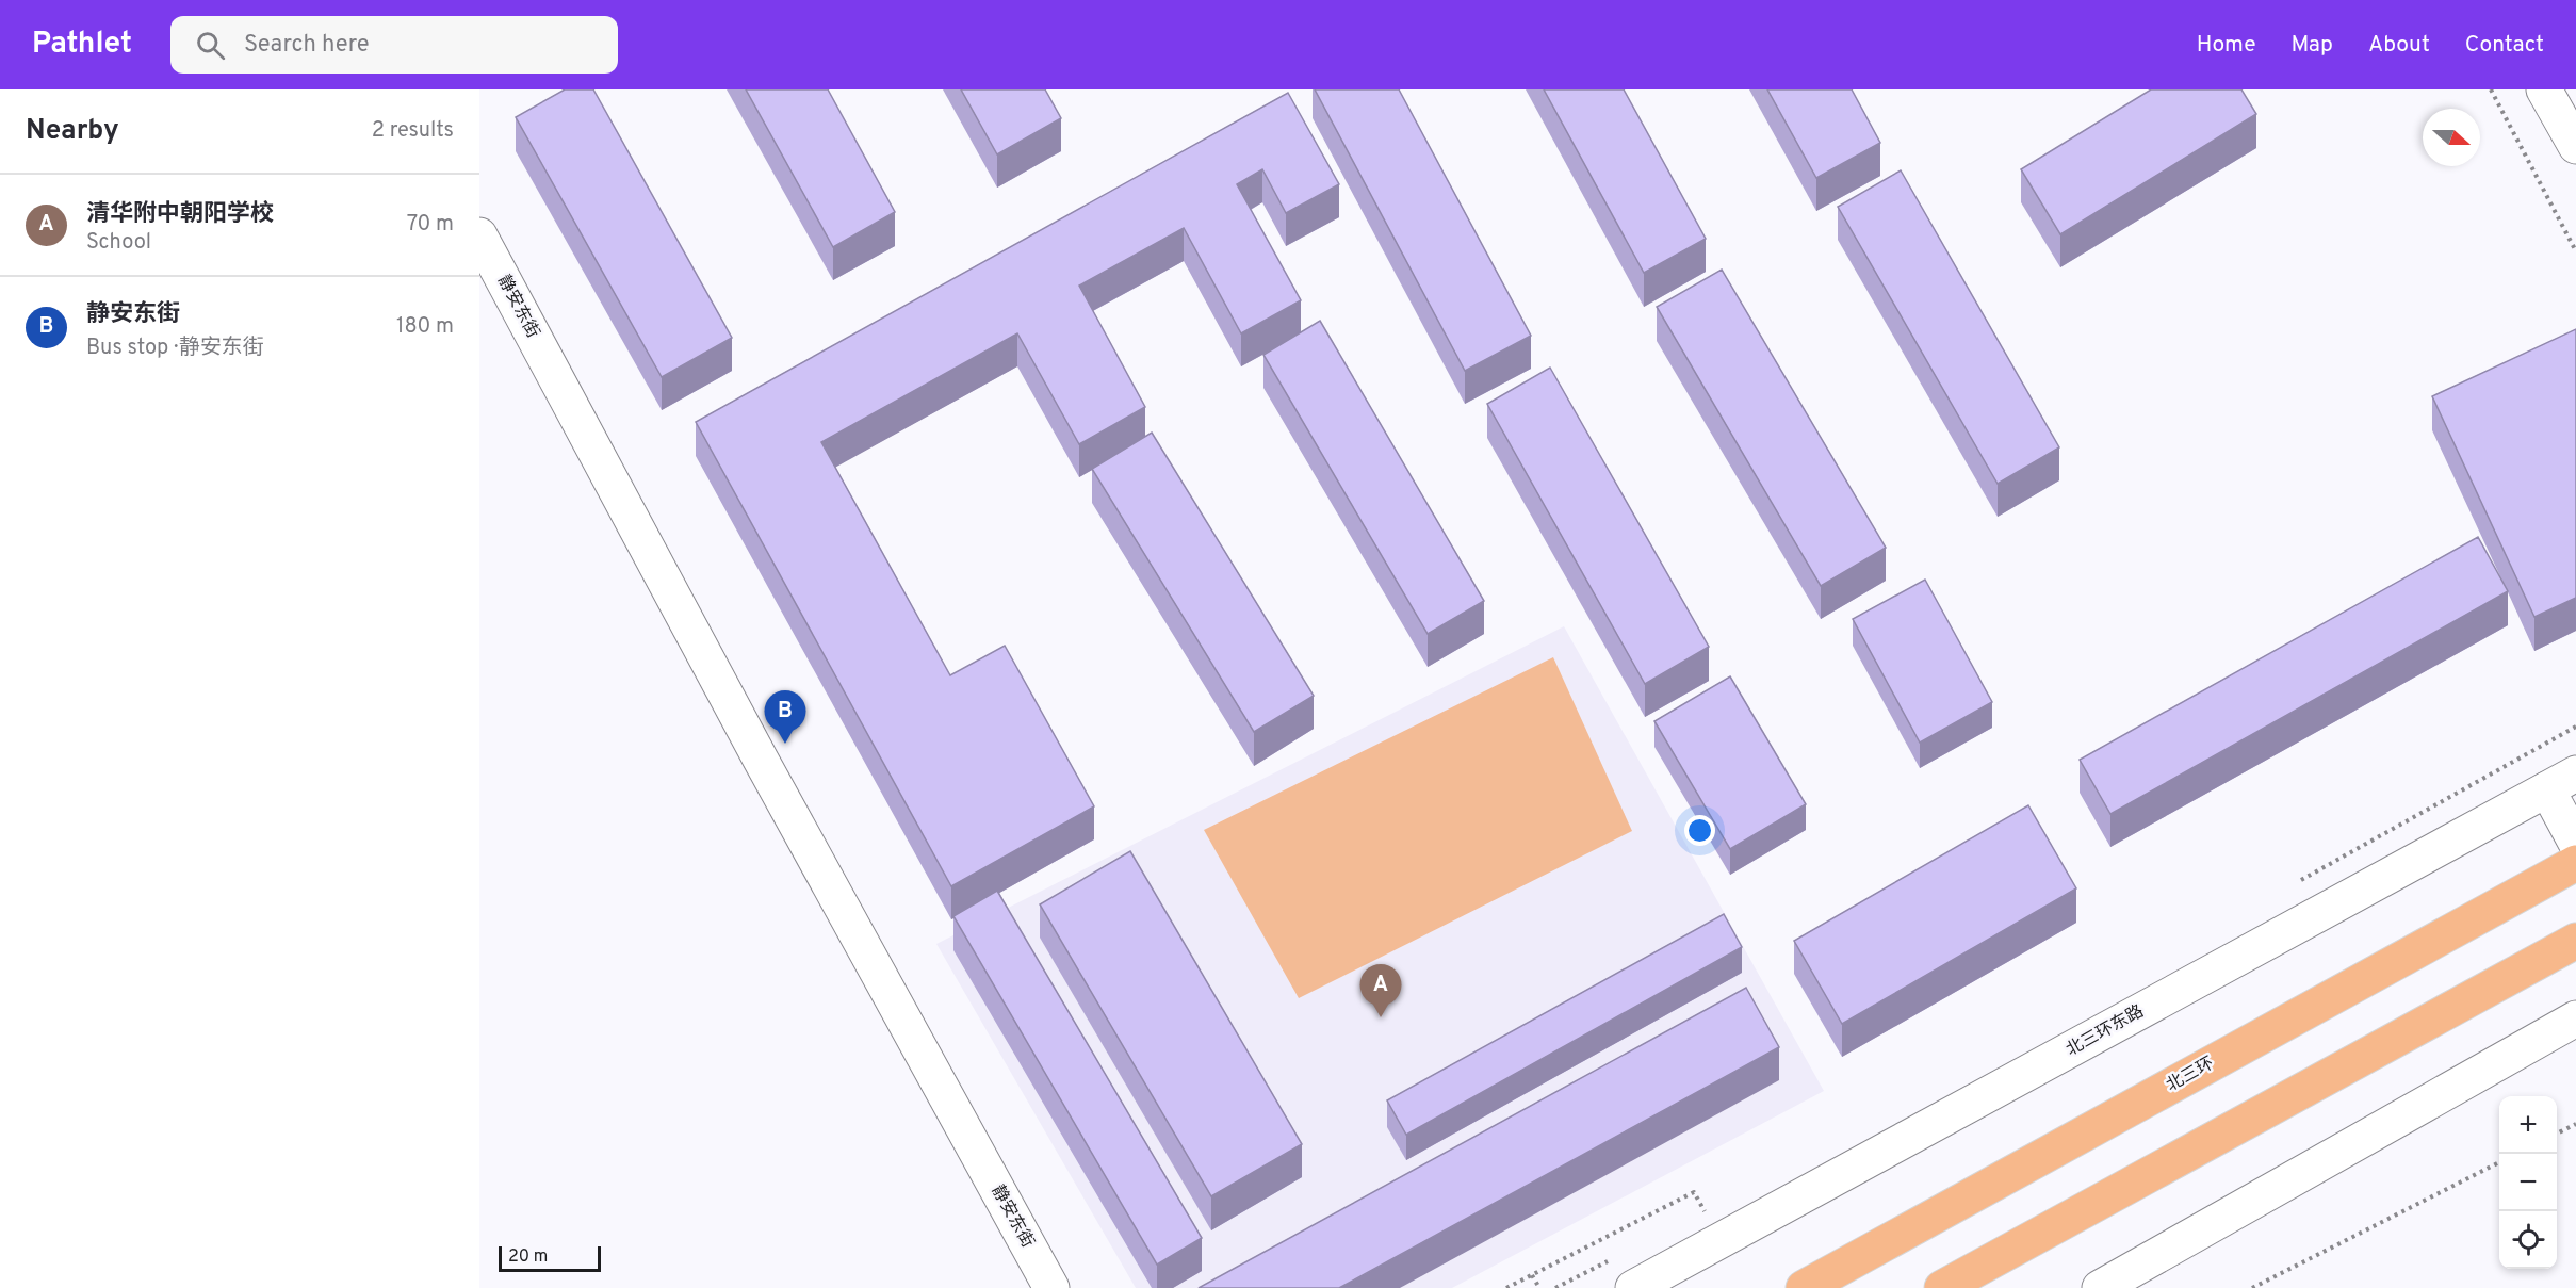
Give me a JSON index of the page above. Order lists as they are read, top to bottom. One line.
{"streets":{"highway":["北三环"],"street":["静安东街","北三环东路"]},"scale_bar":"20 m","north":"right","page":{"header":"Pathlet","search":"Search here","nav":["Home","Map","About","Contact"],"heading":["Nearby","2 results"],"list":[{"mark":"A","name":"清华附中朝阳学校","note":"School","value":"70 m"},{"mark":"B","name":"静安东街","note":"Bus stop · 静安东街","value":"180 m"}],"pins":["B","A"],"map_buttons":["+","−"],"scale":"20 m"}}
